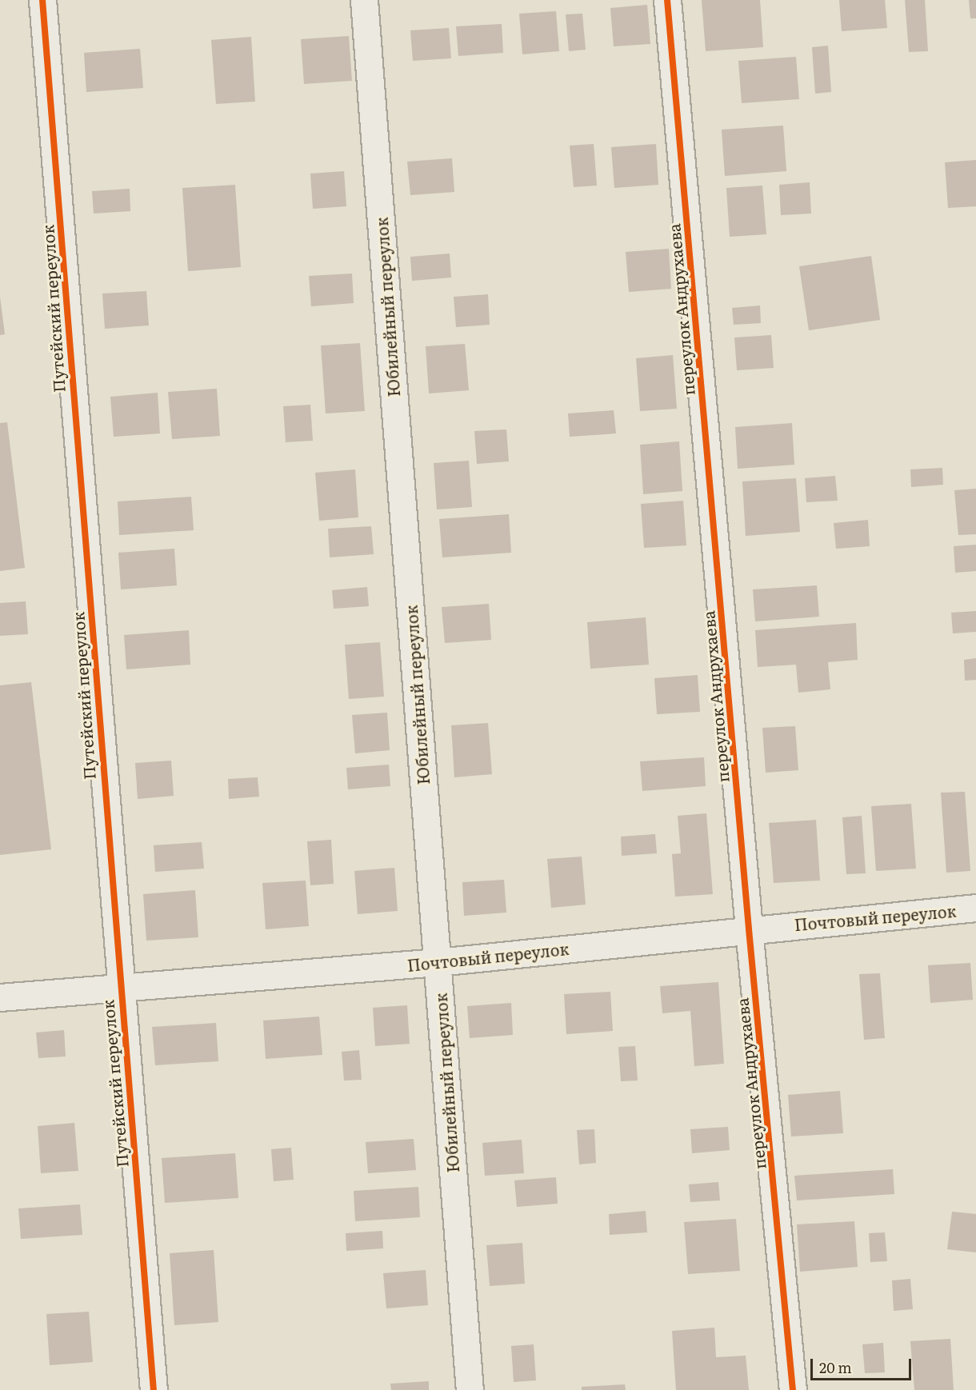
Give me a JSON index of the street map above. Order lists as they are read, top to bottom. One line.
{"streets":{"street":["Юбилейный переулок","Путейский переулок","переулок Андрухаева","Почтовый переулок"]},"crossings":[["Юбилейный переулок","Почтовый переулок"],["Путейский переулок","Почтовый переулок"],["переулок Андрухаева","Почтовый переулок"]],"scale_bar":"20 m"}
